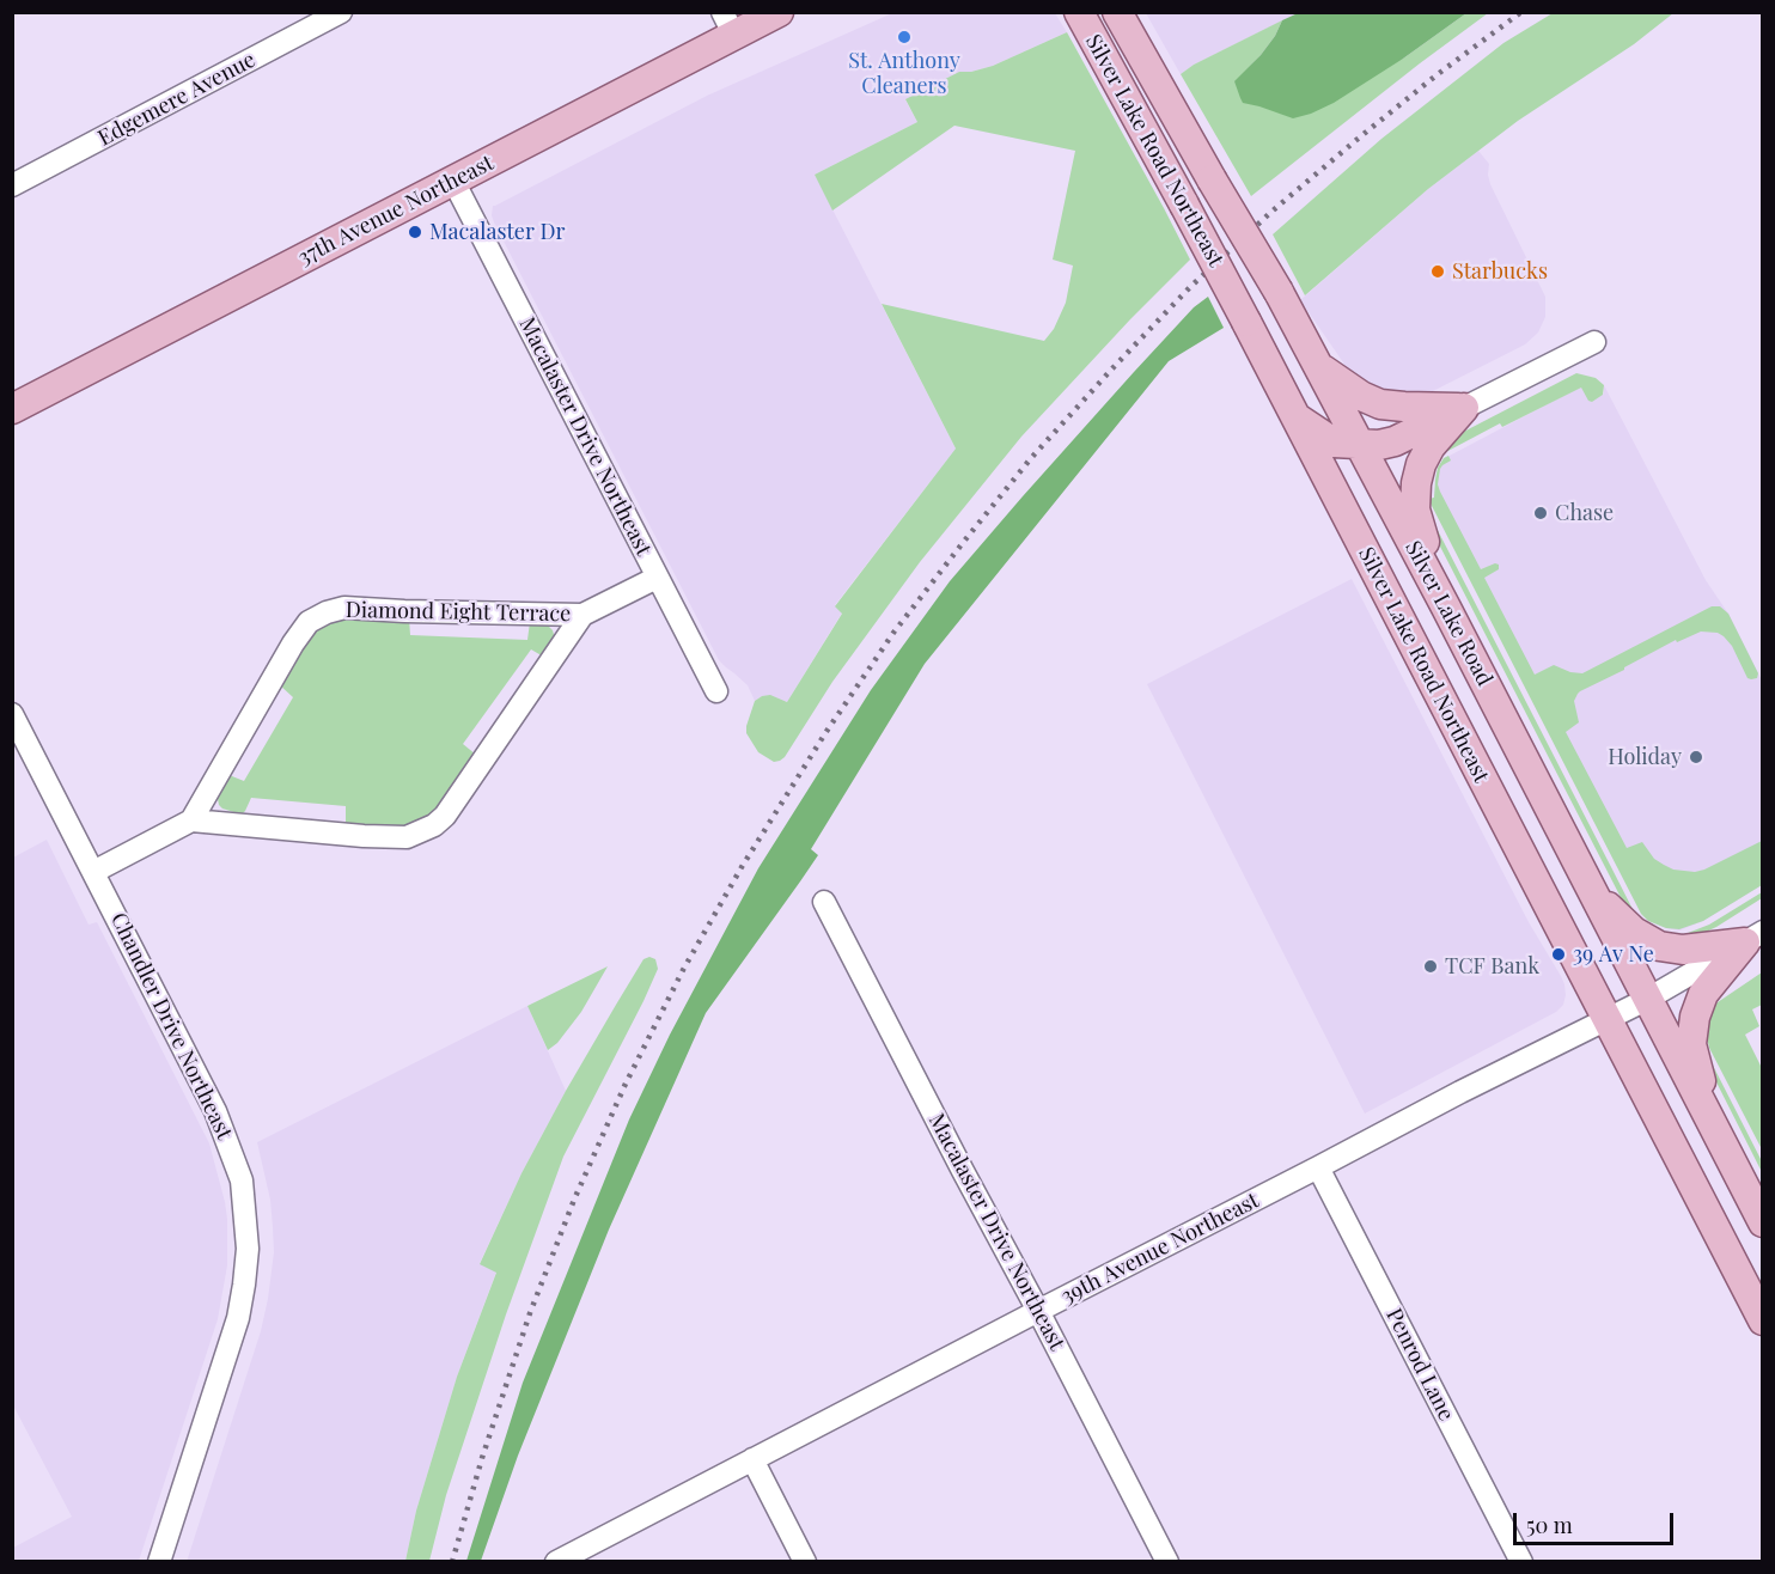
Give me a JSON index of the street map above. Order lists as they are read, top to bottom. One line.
{"streets":{"main road":["Silver Lake Road Northeast","37th Avenue Northeast","Silver Lake Road"],"street":["Edgemere Avenue","Macalaster Drive Northeast","Diamond Eight Terrace","Chandler Drive Northeast","39th Avenue Northeast","Penrod Lane"]},"crossings":[["Silver Lake Road Northeast","39th Avenue Northeast"],["37th Avenue Northeast","Macalaster Drive Northeast"],["Macalaster Drive Northeast","Diamond Eight Terrace"],["Macalaster Drive Northeast","39th Avenue Northeast"],["Silver Lake Road","39th Avenue Northeast"],["39th Avenue Northeast","Penrod Lane"]],"places":["St. Anthony Cleaners","Macalaster Dr","Starbucks","Chase","Holiday","39 Av Ne","TCF Bank"],"scale_bar":"50 m"}
